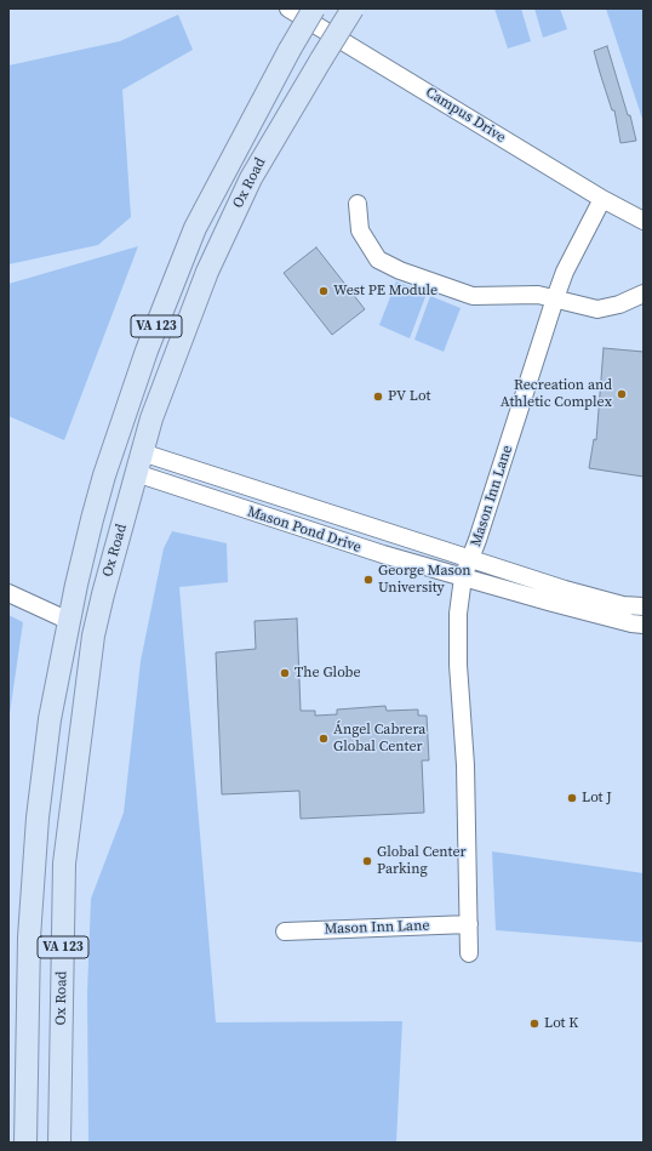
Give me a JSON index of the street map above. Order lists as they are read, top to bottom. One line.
{"streets":{"main road":["Ox Road","VA 123"],"street":["Campus Drive","Mason Inn Lane","Mason Pond Drive"]},"crossings":[["Campus Drive","Mason Inn Lane"],["Ox Road","Mason Pond Drive"],["Mason Inn Lane","Mason Pond Drive"]],"places":["West PE Module","Recreation and Athletic Complex","PV Lot","George Mason University","The Globe","Ángel Cabrera Global Center","Lot J","Global Center Parking","Lot K"]}
